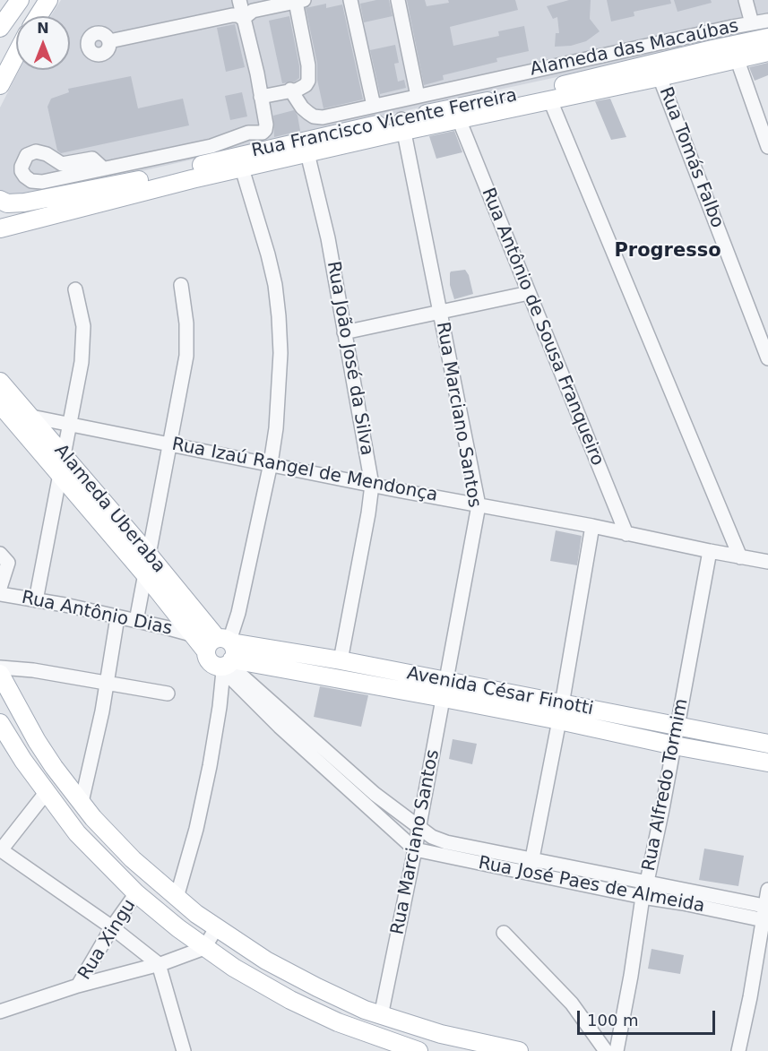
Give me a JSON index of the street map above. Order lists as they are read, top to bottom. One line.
{"streets":{"main road":["Rua Francisco Vicente Ferreira","Alameda Uberaba","Avenida César Finotti"],"street":["Alameda das Macaúbas","Rua Tomás Falbo","Rua Antônio de Sousa Franqueiro","Rua João José da Silva","Rua Marciano Santos","Rua Izaú Rangel de Mendonça","Rua Antônio Dias","Rua Alfredo Tormim","Rua José Paes de Almeida","Rua Xingu"]},"crossings":[["Rua Francisco Vicente Ferreira","Rua Tomás Falbo"],["Rua Francisco Vicente Ferreira","Rua Antônio de Sousa Franqueiro"],["Rua Francisco Vicente Ferreira","Rua João José da Silva"],["Rua Francisco Vicente Ferreira","Rua Marciano Santos"],["Rua Antônio de Sousa Franqueiro","Rua Izaú Rangel de Mendonça"],["Rua João José da Silva","Rua Izaú Rangel de Mendonça"],["Rua João José da Silva","Avenida César Finotti"],["Rua Marciano Santos","Rua Izaú Rangel de Mendonça"],["Rua Marciano Santos","Alameda Uberaba"],["Rua Marciano Santos","Avenida César Finotti"],["Rua Marciano Santos","Rua José Paes de Almeida"],["Rua Izaú Rangel de Mendonça","Alameda Uberaba"],["Rua Izaú Rangel de Mendonça","Rua Alfredo Tormim"],["Alameda Uberaba","Rua Antônio Dias"],["Alameda Uberaba","Avenida César Finotti"],["Alameda Uberaba","Rua José Paes de Almeida"],["Avenida César Finotti","Rua Alfredo Tormim"],["Rua Alfredo Tormim","Rua José Paes de Almeida"]],"districts":["Progresso"],"scale_bar":"100 m","north":"top"}
